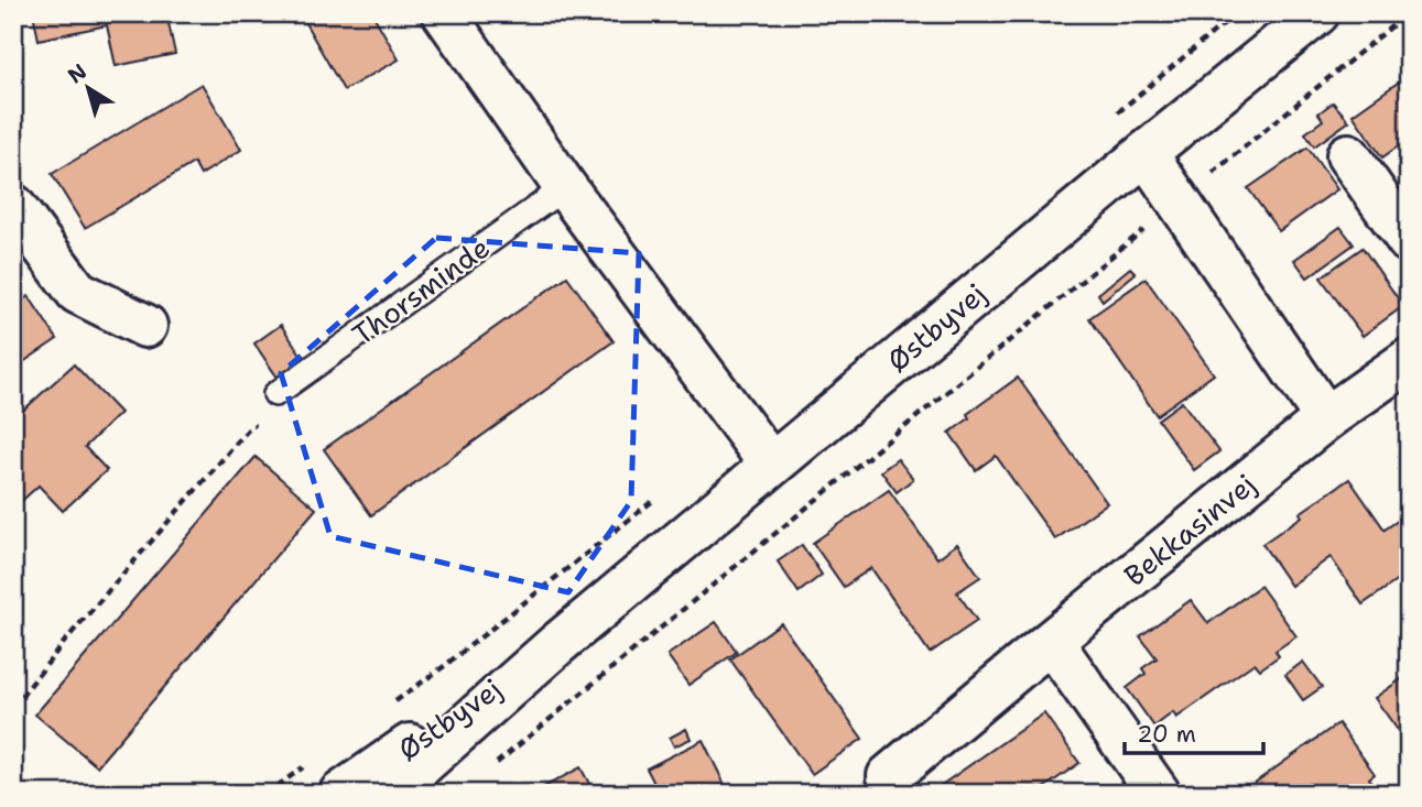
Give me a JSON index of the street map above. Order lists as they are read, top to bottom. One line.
{"streets":{"street":["Østbyvej","Bekkasinvej"],"lane":["Thorsminde"]},"scale_bar":"20 m","north":"top left"}
